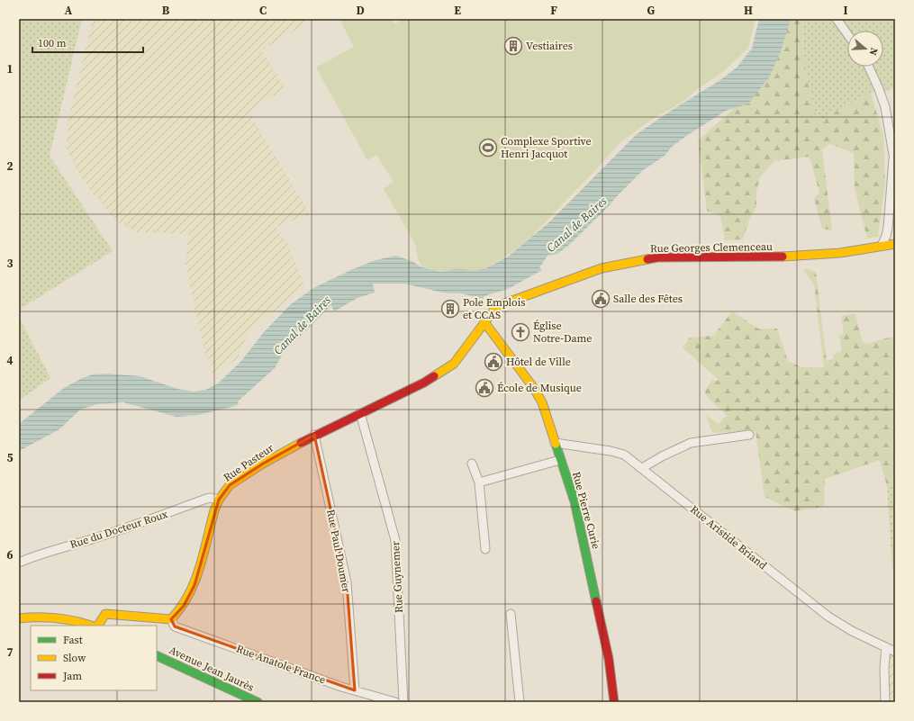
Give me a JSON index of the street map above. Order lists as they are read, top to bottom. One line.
{"streets":{"main road":["Rue Georges Clemenceau","Rue Pasteur","Rue Pierre Curie","Avenue Jean Jaurès"],"street":["Rue du Docteur Roux","Rue Aristide Briand","Rue Paul Doumer","Rue Guynemer","Rue Anatole France"]},"crossings":[["Rue Georges Clemenceau","Rue Pasteur"],["Rue Pasteur","Rue Pierre Curie"],["Rue Pasteur","Rue du Docteur Roux"],["Rue Pasteur","Rue Paul Doumer"],["Rue Pasteur","Rue Guynemer"],["Rue Pasteur","Rue Anatole France"],["Rue Pierre Curie","Rue Aristide Briand"],["Rue Paul Doumer","Rue Anatole France"]],"water":["Canal de Baires"],"places":{"building":["Vestiaires","Pole Emplois et CCAS"],"sports":["Complexe Sportive Henri Jacquot"],"public building":["Salle des Fêtes","Hôtel de Ville","École de Musique"],"church":["Église Notre-Dame"]},"legend":["Fast","Slow","Jam"],"scale_bar":"100 m","north":"right","grid":{"columns":["A","B","C","D","E","F","G","H","I"],"rows":["1","2","3","4","5","6","7"]}}
